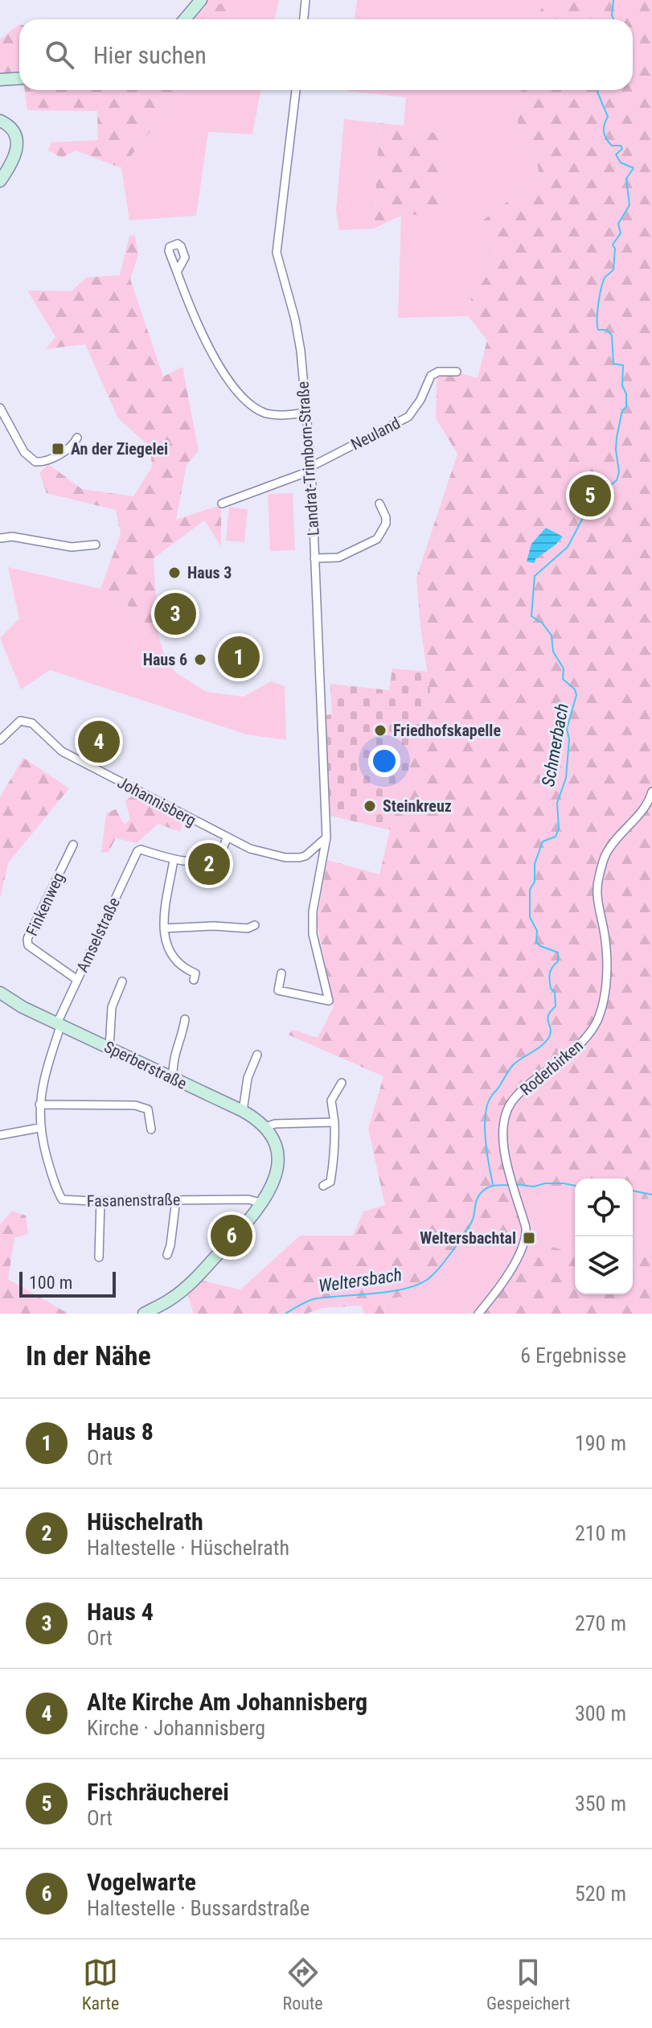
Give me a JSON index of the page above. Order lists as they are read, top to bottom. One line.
{"streets":{"street":["Neuland","Landrat-Trimborn-Straße","Johannisberg","Finkenweg","Amselstraße","Sperberstraße","Roderbirken","Fasanenstraße"]},"crossings":[["Neuland","Landrat-Trimborn-Straße"],["Landrat-Trimborn-Straße","Johannisberg"],["Finkenweg","Amselstraße"],["Amselstraße","Sperberstraße"],["Amselstraße","Fasanenstraße"],["Sperberstraße","Fasanenstraße"]],"water":["Schmerbach","Weltersbach"],"places":{"transit":["An der Ziegelei","Weltersbachtal"],"other":["Haus 3","Haus 6","Friedhofskapelle","Steinkreuz"]},"scale_bar":"100 m","page":{"search":"Hier suchen","pins":["5","3","1","4","2","6"],"scale":"100 m","heading":["In der Nähe","6 Ergebnisse"],"list":[{"mark":"1","name":"Haus 8","note":"Ort","value":"190 m"},{"mark":"2","name":"Hüschelrath","note":"Haltestelle · Hüschelrath","value":"210 m"},{"mark":"3","name":"Haus 4","note":"Ort","value":"270 m"},{"mark":"4","name":"Alte Kirche Am Johannisberg","note":"Kirche · Johannisberg","value":"300 m"},{"mark":"5","name":"Fischräucherei","note":"Ort","value":"350 m"},{"mark":"6","name":"Vogelwarte","note":"Haltestelle · Bussardstraße","value":"520 m"}],"nav":["Karte","Route","Gespeichert"]}}
